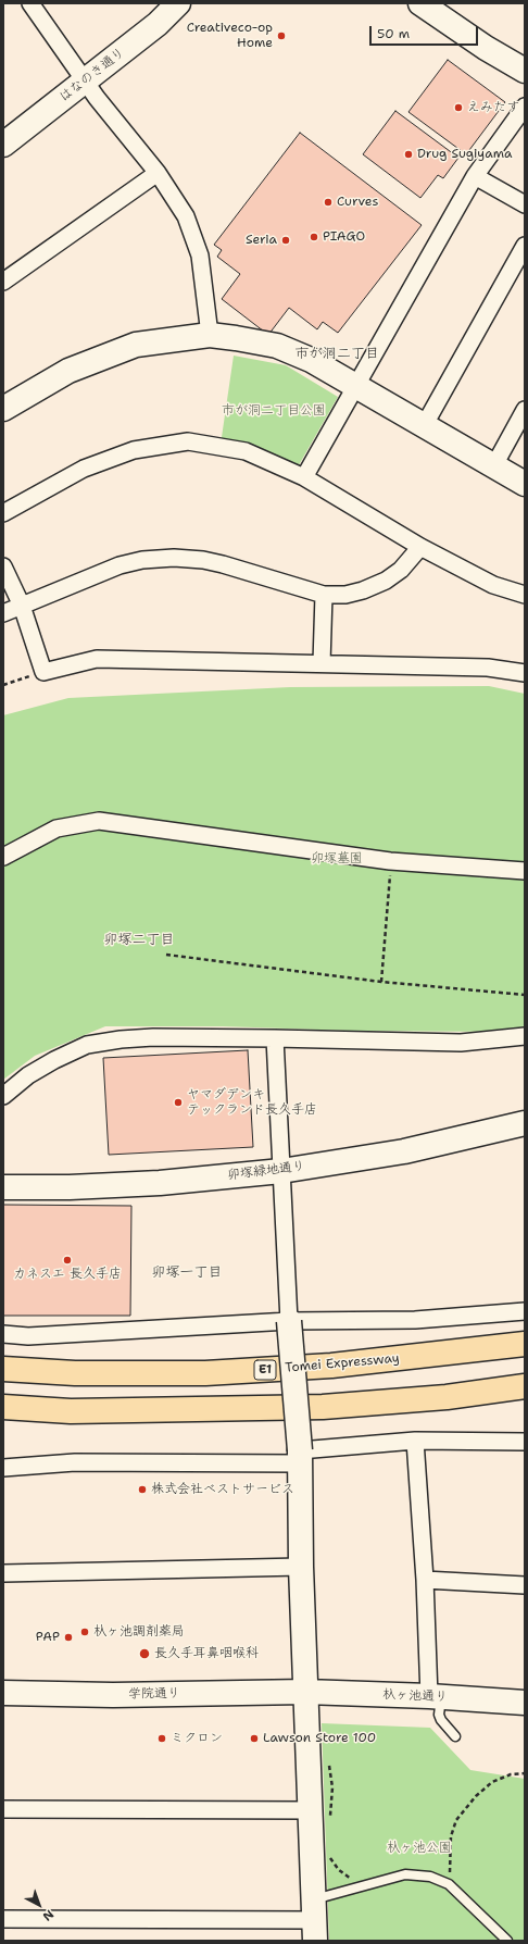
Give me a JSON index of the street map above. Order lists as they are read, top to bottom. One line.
{"streets":{"highway":["Tomei Expressway","E1"],"street":["はなのき通り","卯塚緑地通り","学院通り","杁ヶ池通り"]},"crossings":[["学院通り","杁ヶ池通り"]],"districts":["市が洞二丁目","卯塚二丁目","卯塚一丁目"],"parks":["市が洞二丁目公園","卯塚墓園","杁ヶ池公園"],"places":["Creativeco-op Home","えみたす","Drug Sugiyama","Curves","PIAGO","Seria","ヤマダデンキ テックランド長久手店","カネスエ 長久手店","株式会社ベストサービス","杁ヶ池調剤薬局","PAP","長久手耳鼻咽喉科","ミクロン","Lawson Store 100"],"scale_bar":"50 m","north":"bottom right"}
